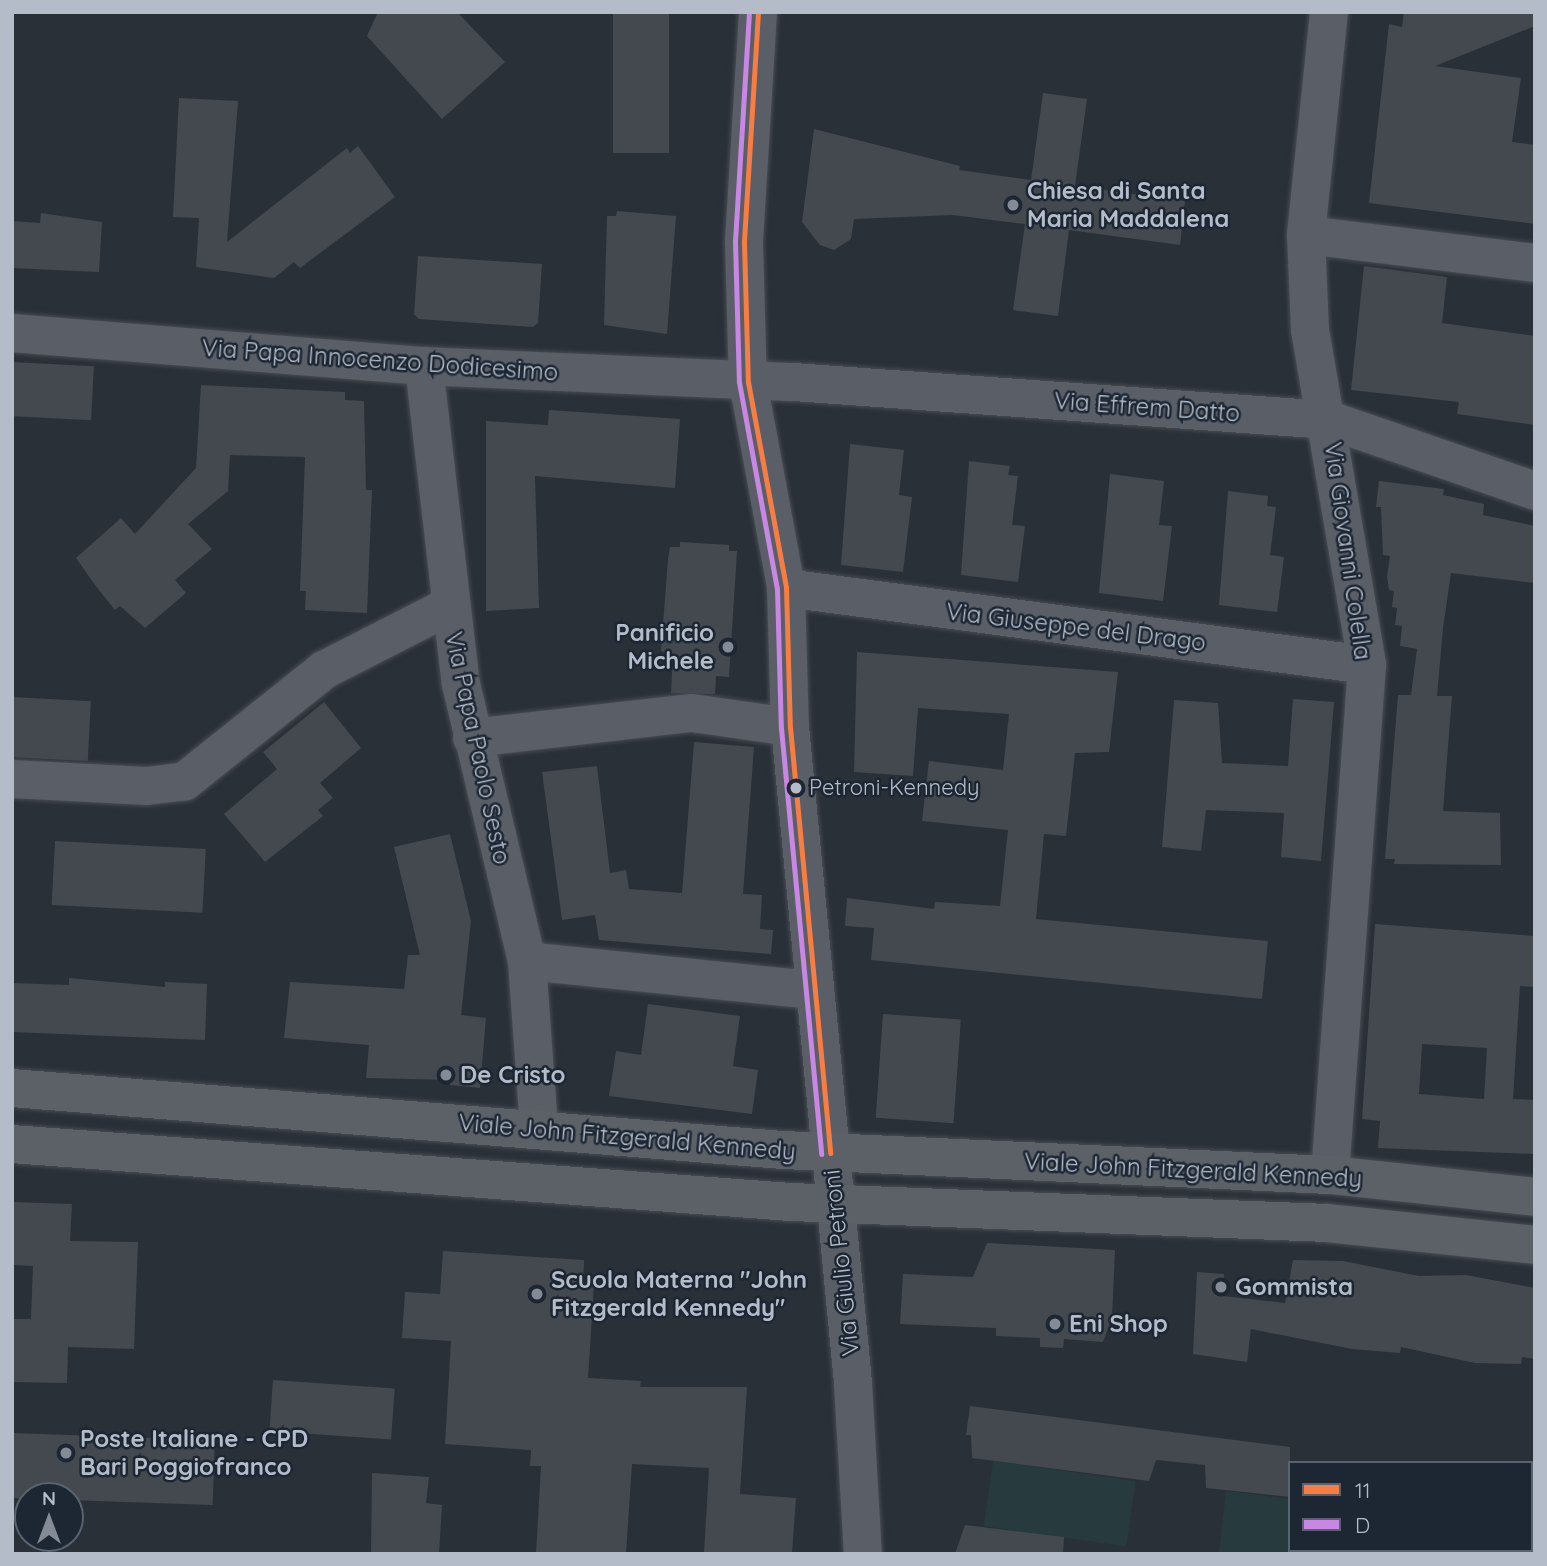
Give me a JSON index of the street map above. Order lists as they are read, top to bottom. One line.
{"streets":{"main road":["Viale John Fitzgerald Kennedy"],"street":["Via Papa Innocenzo Dodicesimo","Via Effrem Datto","Via Giovanni Colella","Via Giuseppe del Drago","Via Papa Paolo Sesto","Via Giulio Petroni"]},"crossings":[["Via Papa Innocenzo Dodicesimo","Via Effrem Datto"],["Via Papa Innocenzo Dodicesimo","Via Papa Paolo Sesto"],["Via Papa Innocenzo Dodicesimo","Via Giulio Petroni"],["Via Effrem Datto","Via Giovanni Colella"],["Via Effrem Datto","Via Giulio Petroni"],["Via Giovanni Colella","Via Giuseppe del Drago"],["Via Giovanni Colella","Viale John Fitzgerald Kennedy"],["Via Giuseppe del Drago","Via Giulio Petroni"],["Via Papa Paolo Sesto","Viale John Fitzgerald Kennedy"],["Viale John Fitzgerald Kennedy","Via Giulio Petroni"]],"places":["Chiesa di Santa Maria Maddalena","Panificio Michele","Petroni-Kennedy","De Cristo","Gommista","Scuola Materna \"John Fitzgerald Kennedy\"","Eni Shop","Poste Italiane - CPD Bari Poggiofranco"],"lines":["transit line 11","transit line D"],"legend":["11","D"],"north":"top"}
